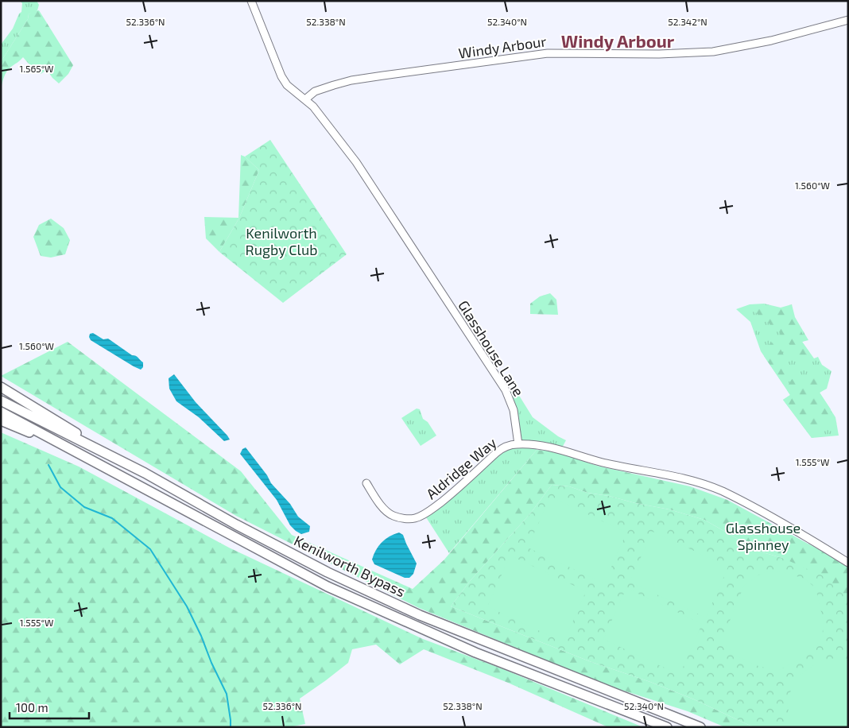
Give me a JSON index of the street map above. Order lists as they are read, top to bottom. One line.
{"streets":{"highway":["Kenilworth Bypass"],"street":["Windy Arbour","Glasshouse Lane","Aldridge Way"]},"crossings":[["Windy Arbour","Glasshouse Lane"],["Glasshouse Lane","Aldridge Way"]],"districts":["Windy Arbour"],"parks":["Kenilworth Rugby Club","Glasshouse Spinney"],"scale_bar":"100 m","coordinates":["52.336°N","52.338°N","52.340°N","52.342°N","1.565°W","1.560°W","1.555°W"]}
